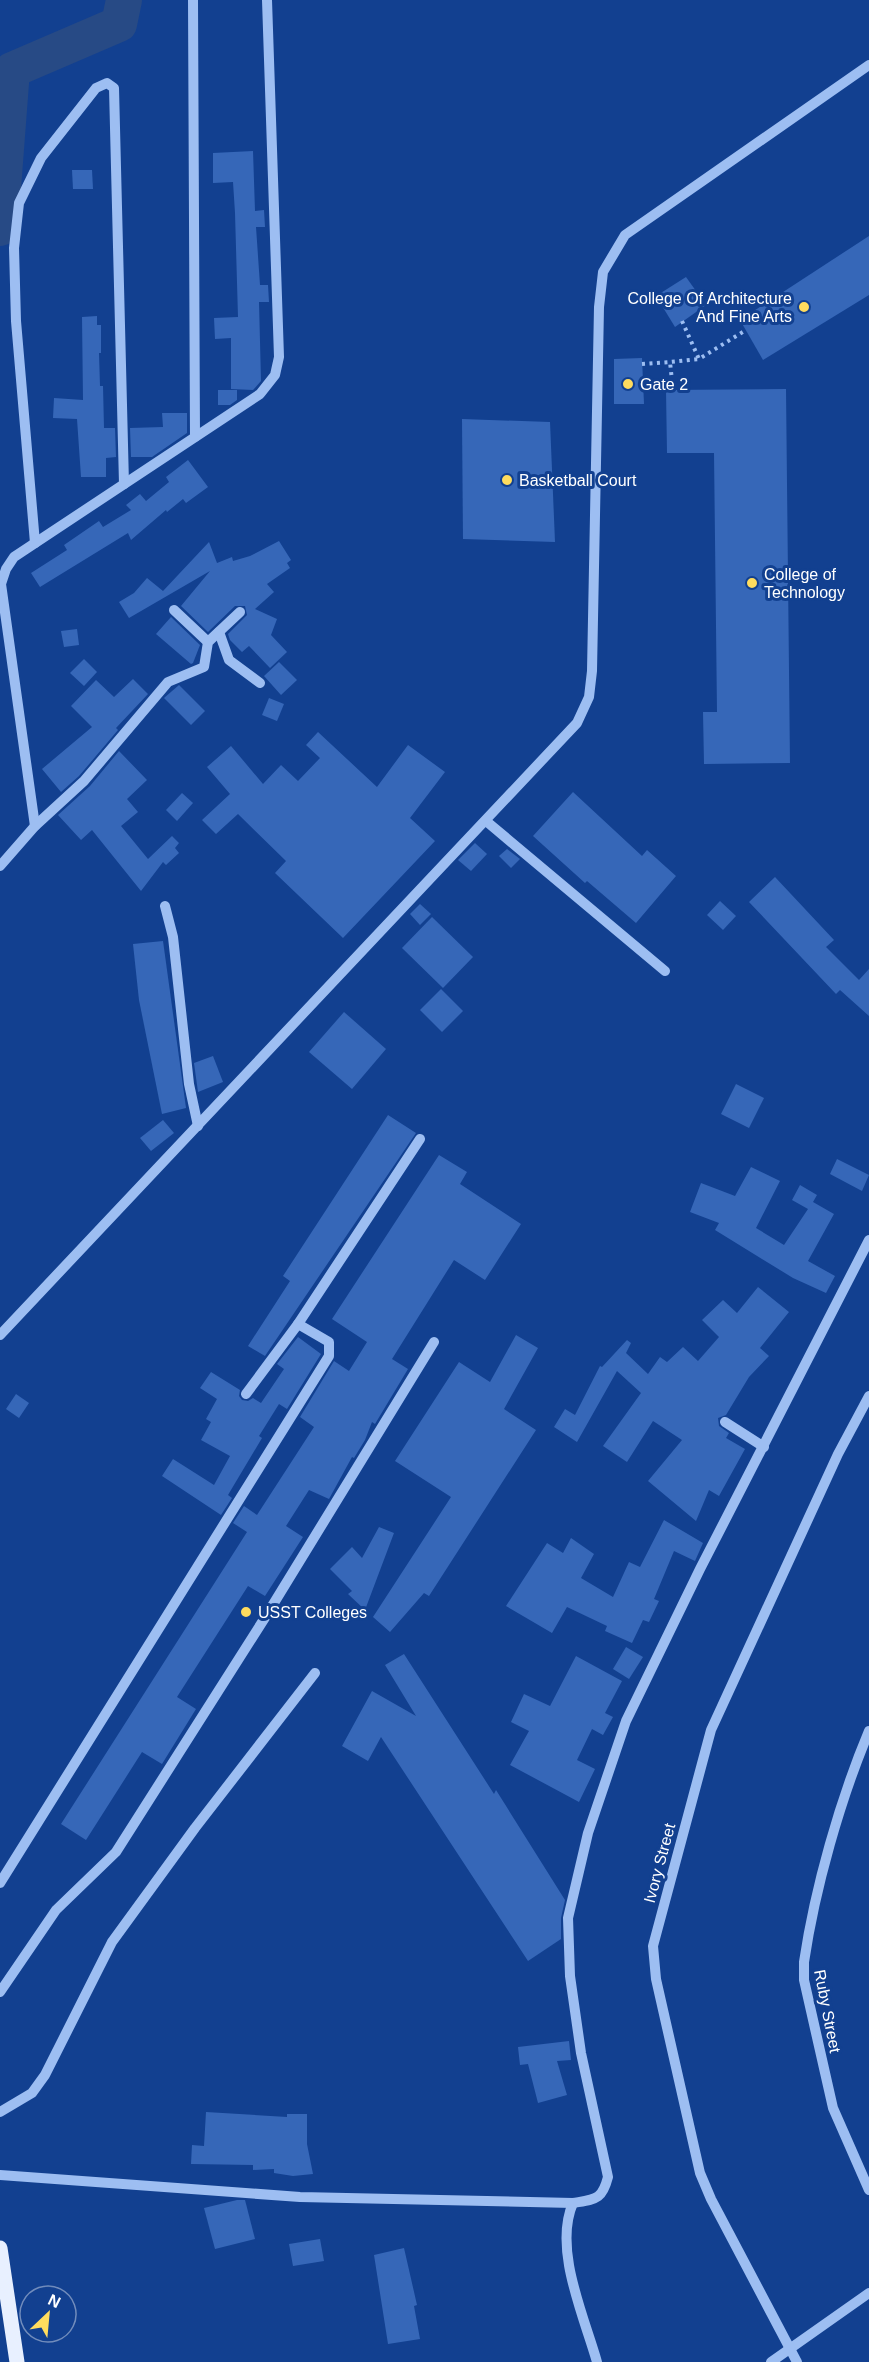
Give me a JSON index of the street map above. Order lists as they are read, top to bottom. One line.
{"streets":{"street":["Ivory Street","Ruby Street"]},"places":["College Of Architecture And Fine Arts","Gate 2","Basketball Court","College of Technology","USST Colleges"],"north":"top right"}
